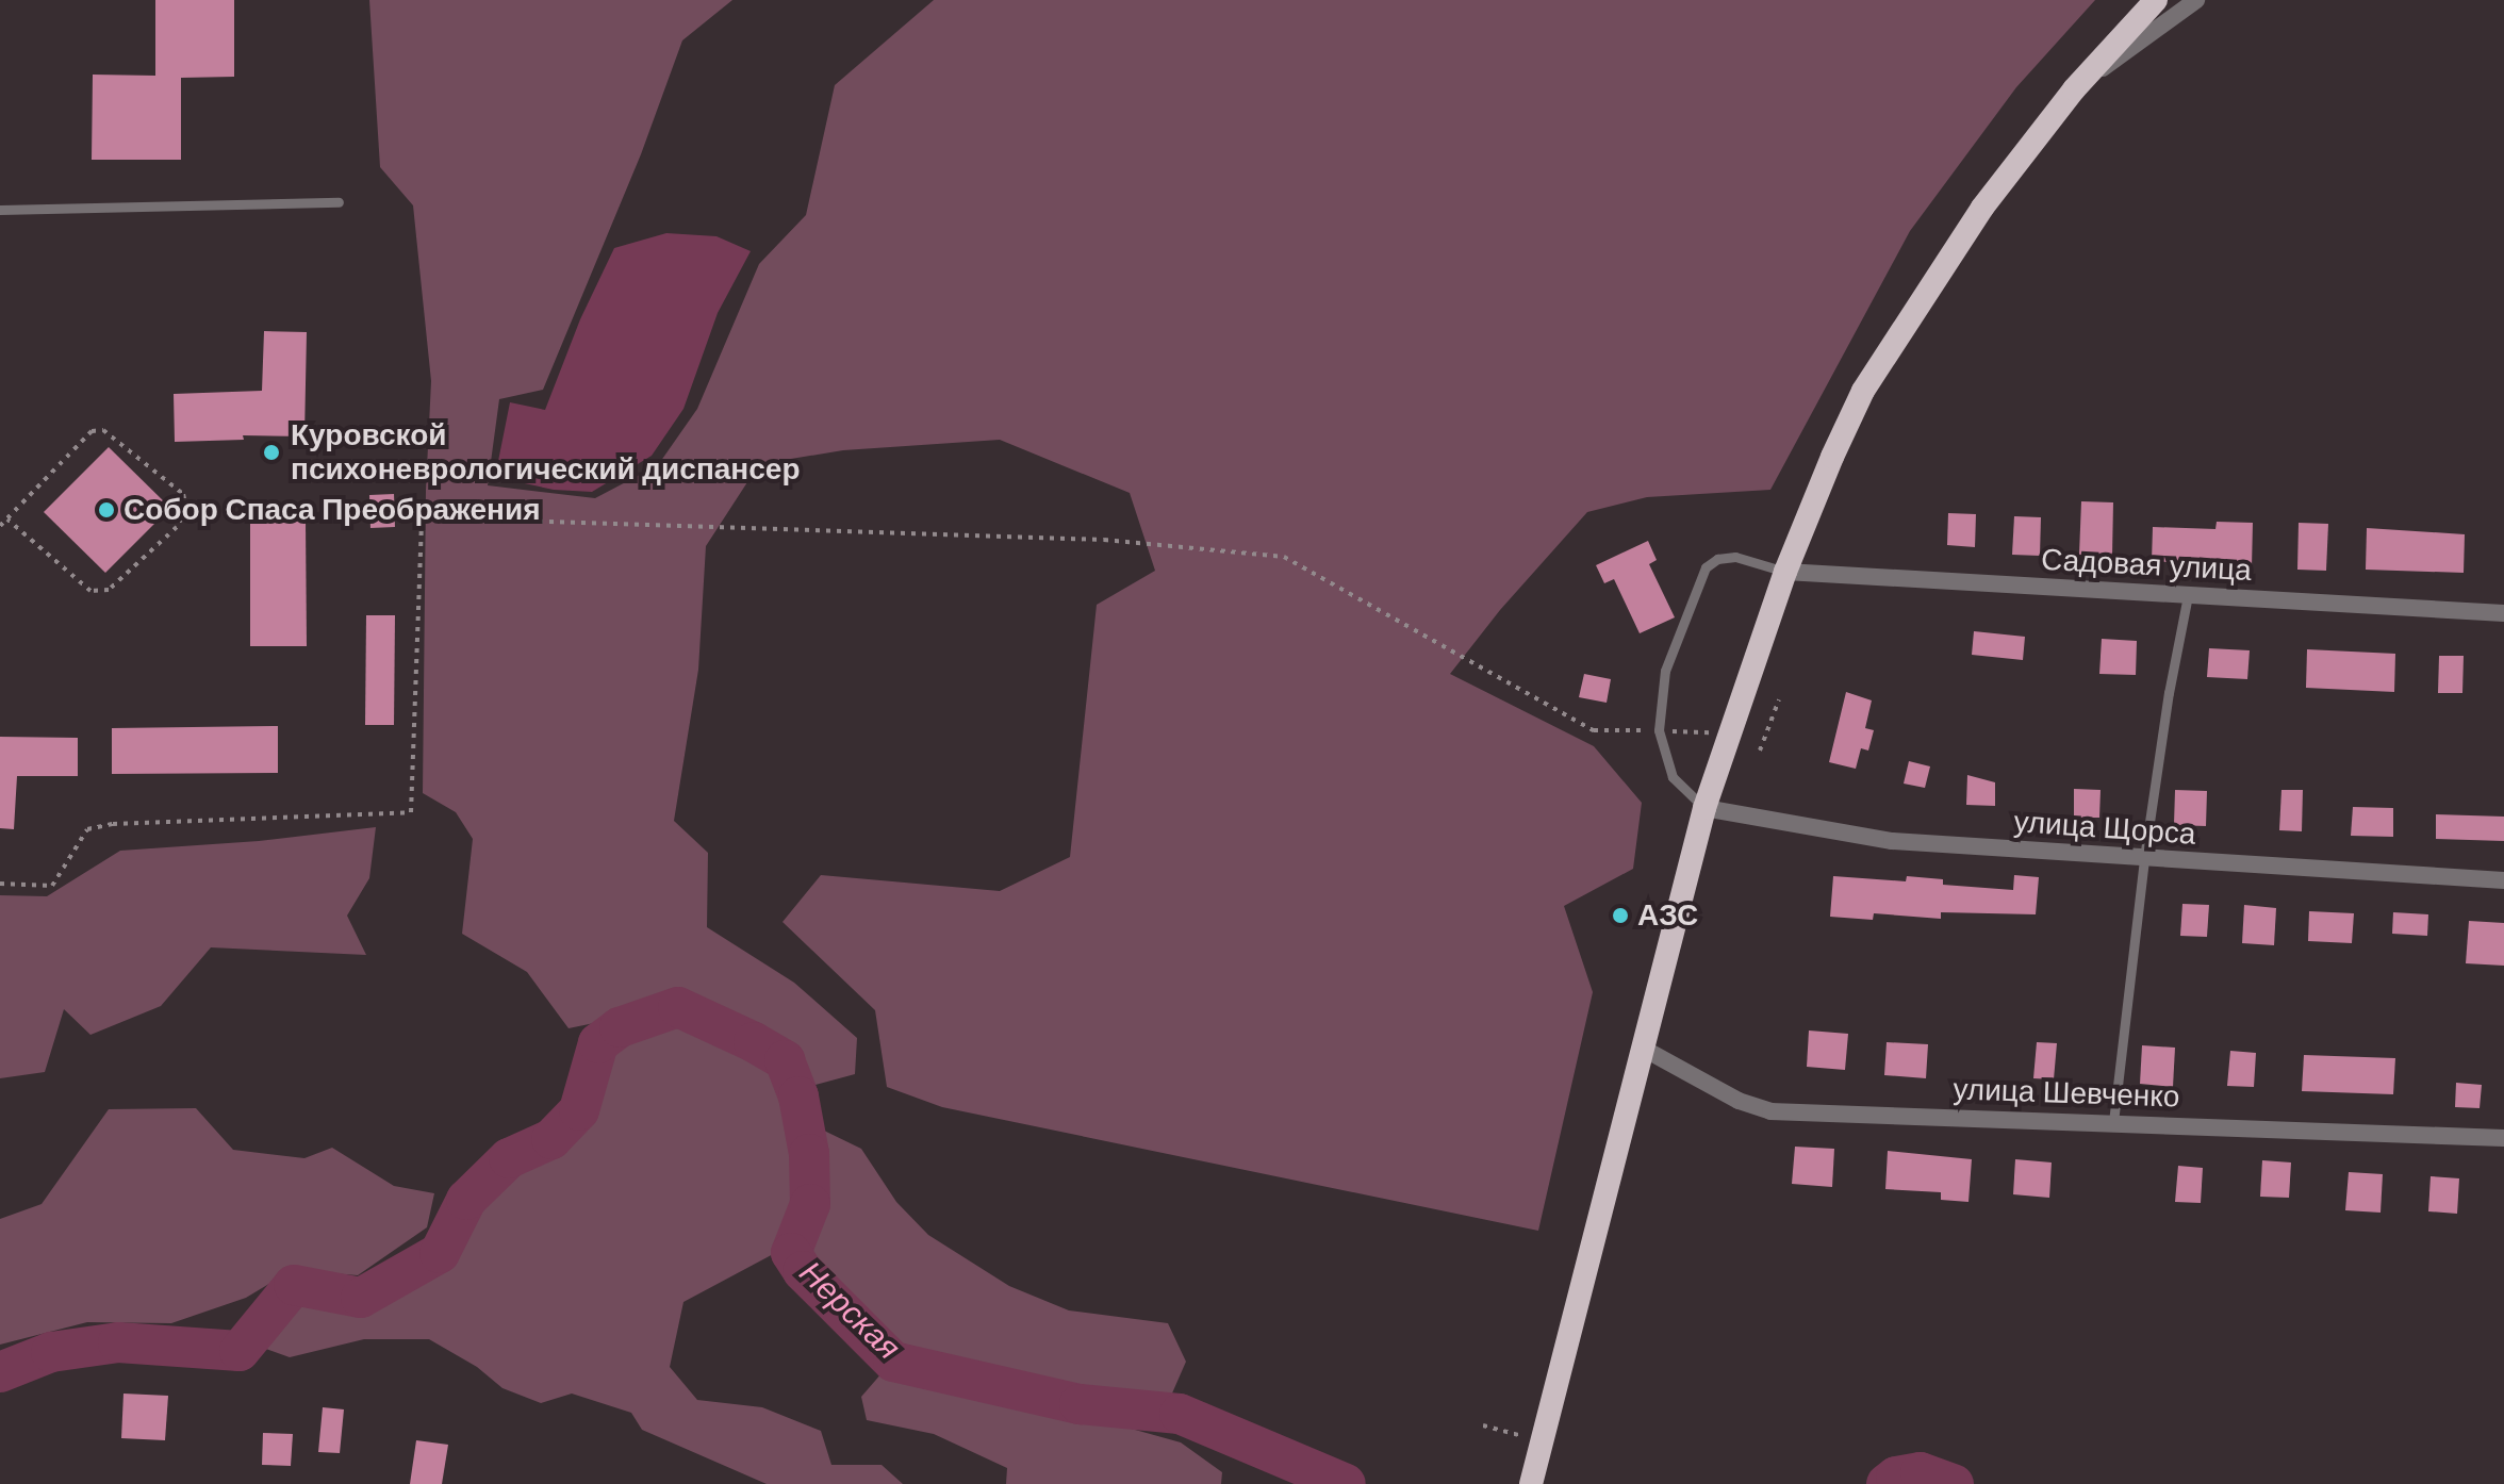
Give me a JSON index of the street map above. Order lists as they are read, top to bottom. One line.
{"streets":{"street":["Садовая улица","улица Щорса","улица Шевченко"]},"water":["Нерская"],"places":["Куровской психоневрологический диспансер","Собор Спаса Преображения","АЗС"]}
